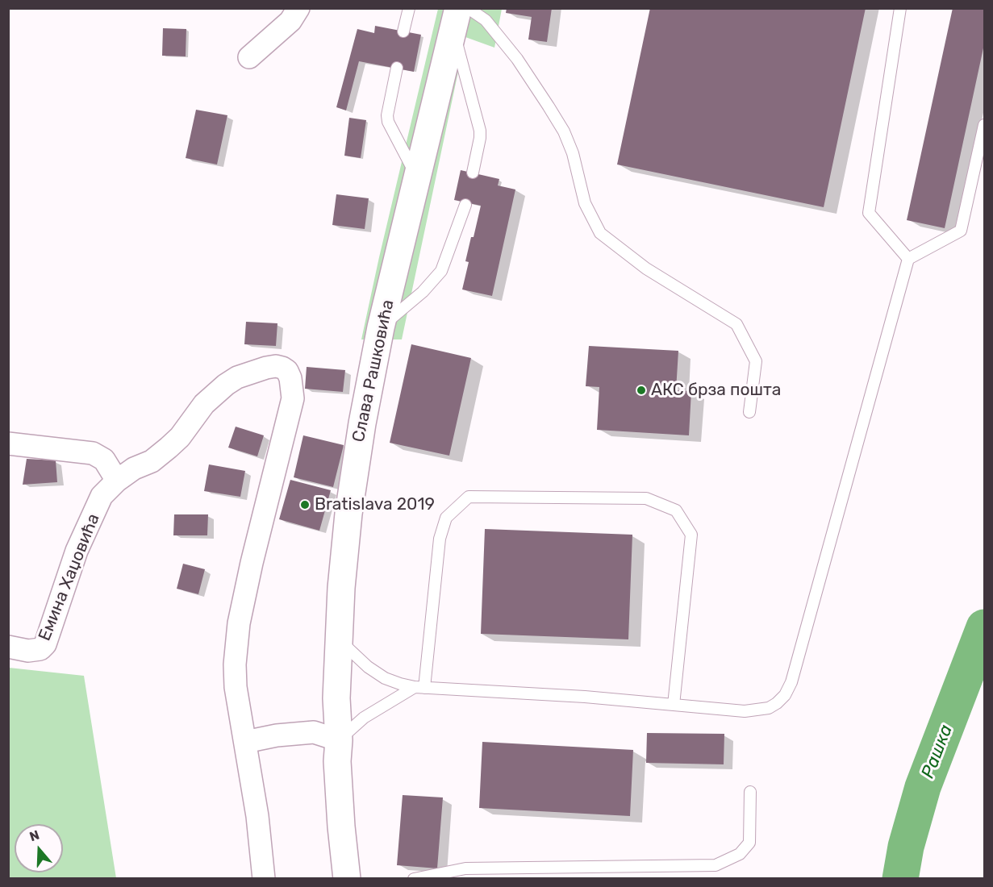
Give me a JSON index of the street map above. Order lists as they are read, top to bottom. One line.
{"streets":{"main road":["Слава Рашковића"],"street":["Емина Хаџовића"]},"water":["Рашка"],"places":["АКС брза пошта","Bratislava 2019"],"north":"top"}
